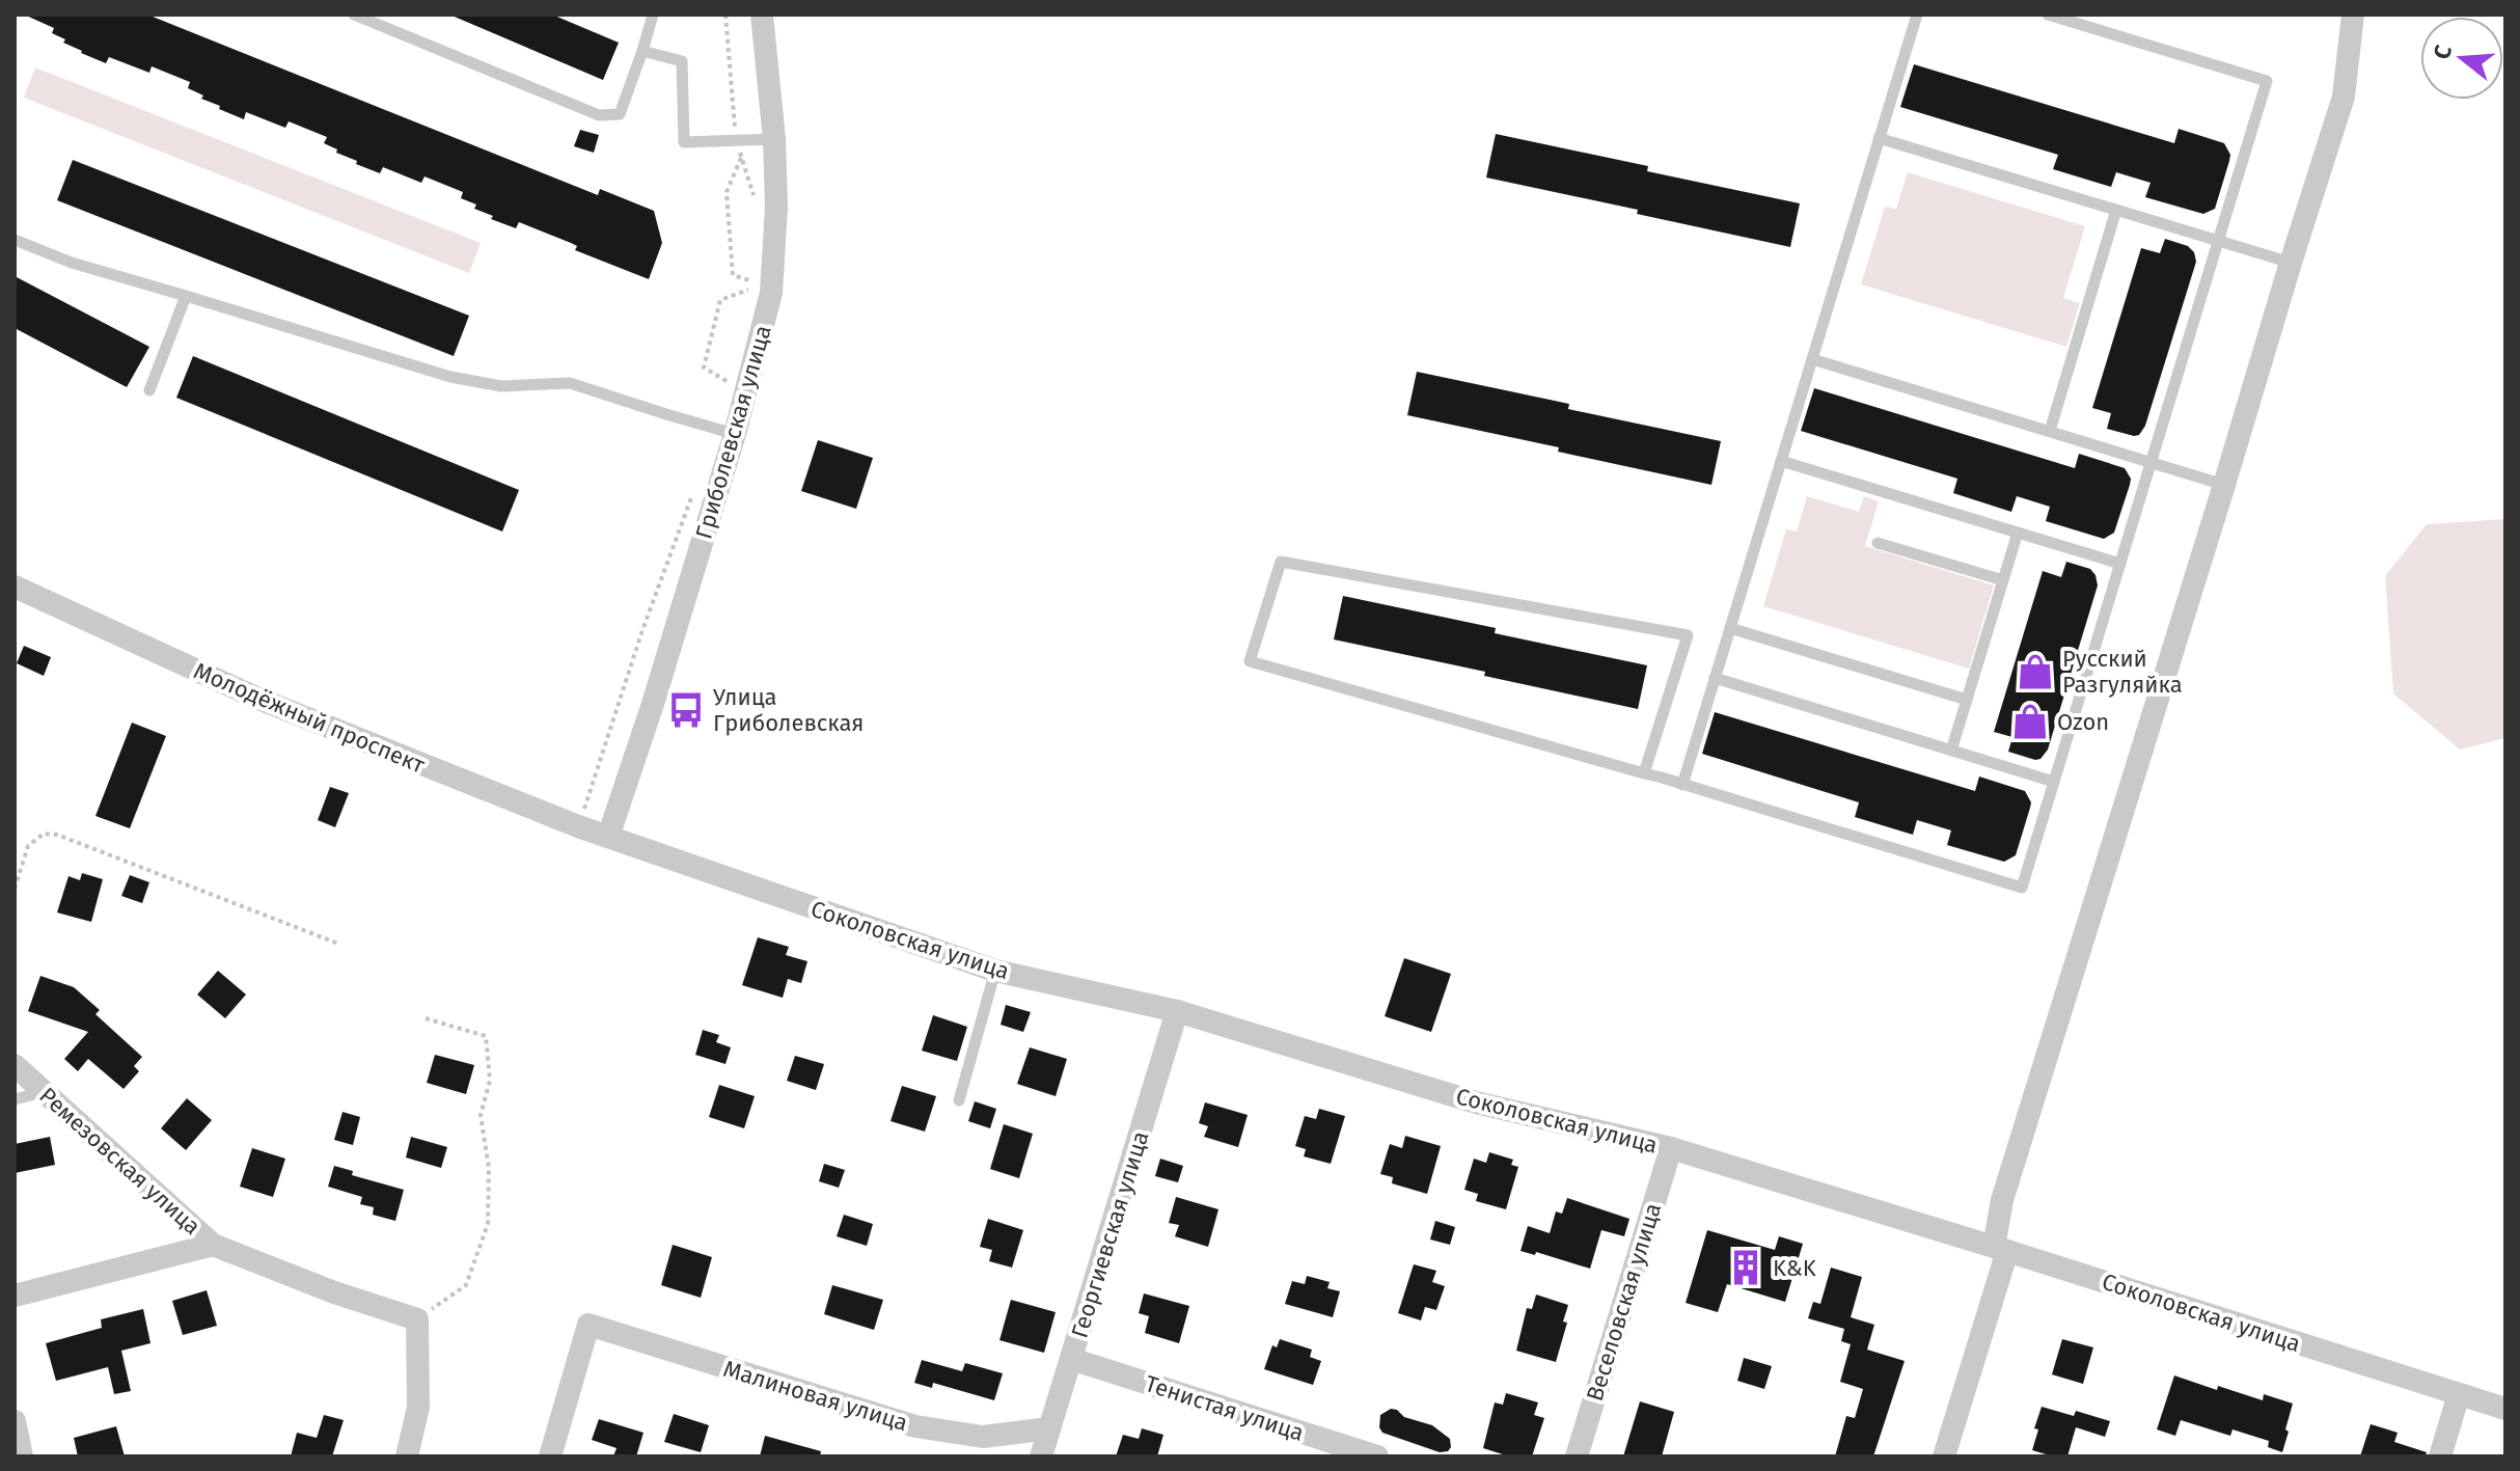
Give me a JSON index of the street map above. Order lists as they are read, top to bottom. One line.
{"streets":{"street":["Гриболевская улица","Молодёжный проспект","Соколовская улица","Ремезовская улица","Георгиевская улица","Веселовская улица","Малиновая улица","Тенистая улица"]},"crossings":[["Гриболевская улица","Молодёжный проспект"],["Гриболевская улица","Соколовская улица"],["Молодёжный проспект","Соколовская улица"],["Соколовская улица","Георгиевская улица"],["Соколовская улица","Веселовская улица"],["Георгиевская улица","Малиновая улица"],["Георгиевская улица","Тенистая улица"]],"places":{"shop":["Русский Разгуляйка","Ozon"],"bus stop":["Улица Гриболевская"],"building":["K&K"]},"north":"left"}
